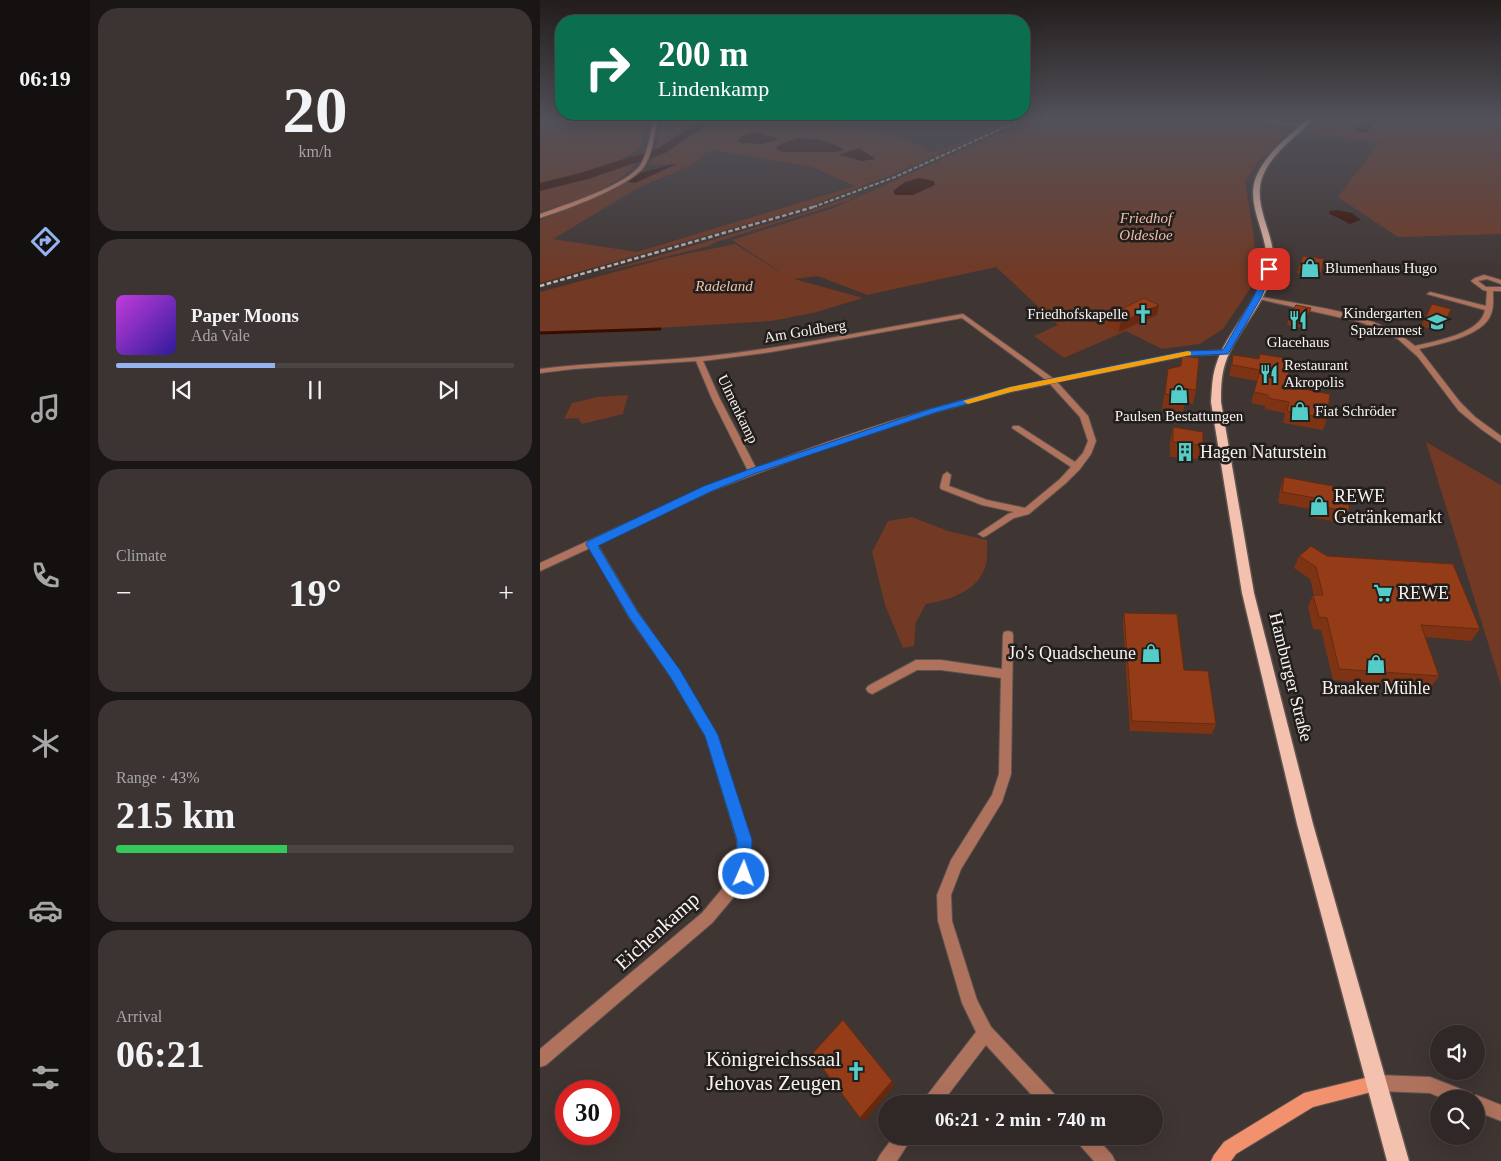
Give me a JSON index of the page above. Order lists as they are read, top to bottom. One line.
{"streets":{"main road":["Hamburger Straße"],"street":["Am Goldberg","Ulmenkamp","Eichenkamp"]},"crossings":[["Am Goldberg","Ulmenkamp"]],"parks":["Friedhof Oldesloe","Radeland"],"places":{"shop":["Blumenhaus Hugo","Paulsen Bestattungen","Fiat Schröder","REWE Getränkemarkt","Jo's Quadscheune","Braaker Mühle"],"church":["Friedhofskapelle","Königreichssaal Jehovas Zeugen"],"restaurant":["Glacehaus","Restaurant Akropolis"],"school or university":["Kindergarten Spatzennest"],"building":["Hagen Naturstein"],"supermarket":["REWE"]},"page":{"tabs":"06:19","tile":[["20","km/h"],"Climate",["Range · 43%","215 km"],["Arrival","06:21"]],"turn":["200 m","Lindenkamp"],"song":["Paper Moons","Ada Vale"],"heat":["−","19°","+"],"limit":"30","trip":"06:21 · 2 min · 740 m"}}
